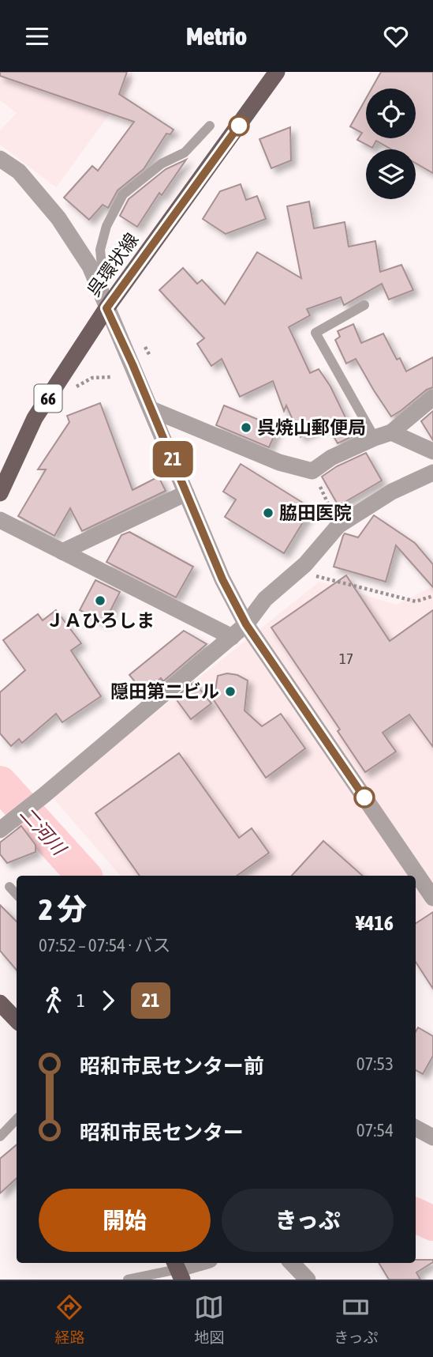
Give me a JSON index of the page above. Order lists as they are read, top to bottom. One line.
{"streets":{"main road":["呉環状線","66"]},"water":["二河川"],"places":["呉焼山郵便局","脇田医院","ＪＡひろしま","隠田第二ビル"],"lines":["bus line 21"],"house_numbers":["17"],"page":{"header":"Metrio","on_map":"21","heading":["2 分","07:52 – 07:54 · バス","¥416"],"legs":["1","21"],"list":[{"name":"昭和市民センター前","value":"07:53"},{"name":"昭和市民センター","value":"07:54"}],"buttons":["開始","きっぷ"],"tabs":["経路","地図","きっぷ"]}}
